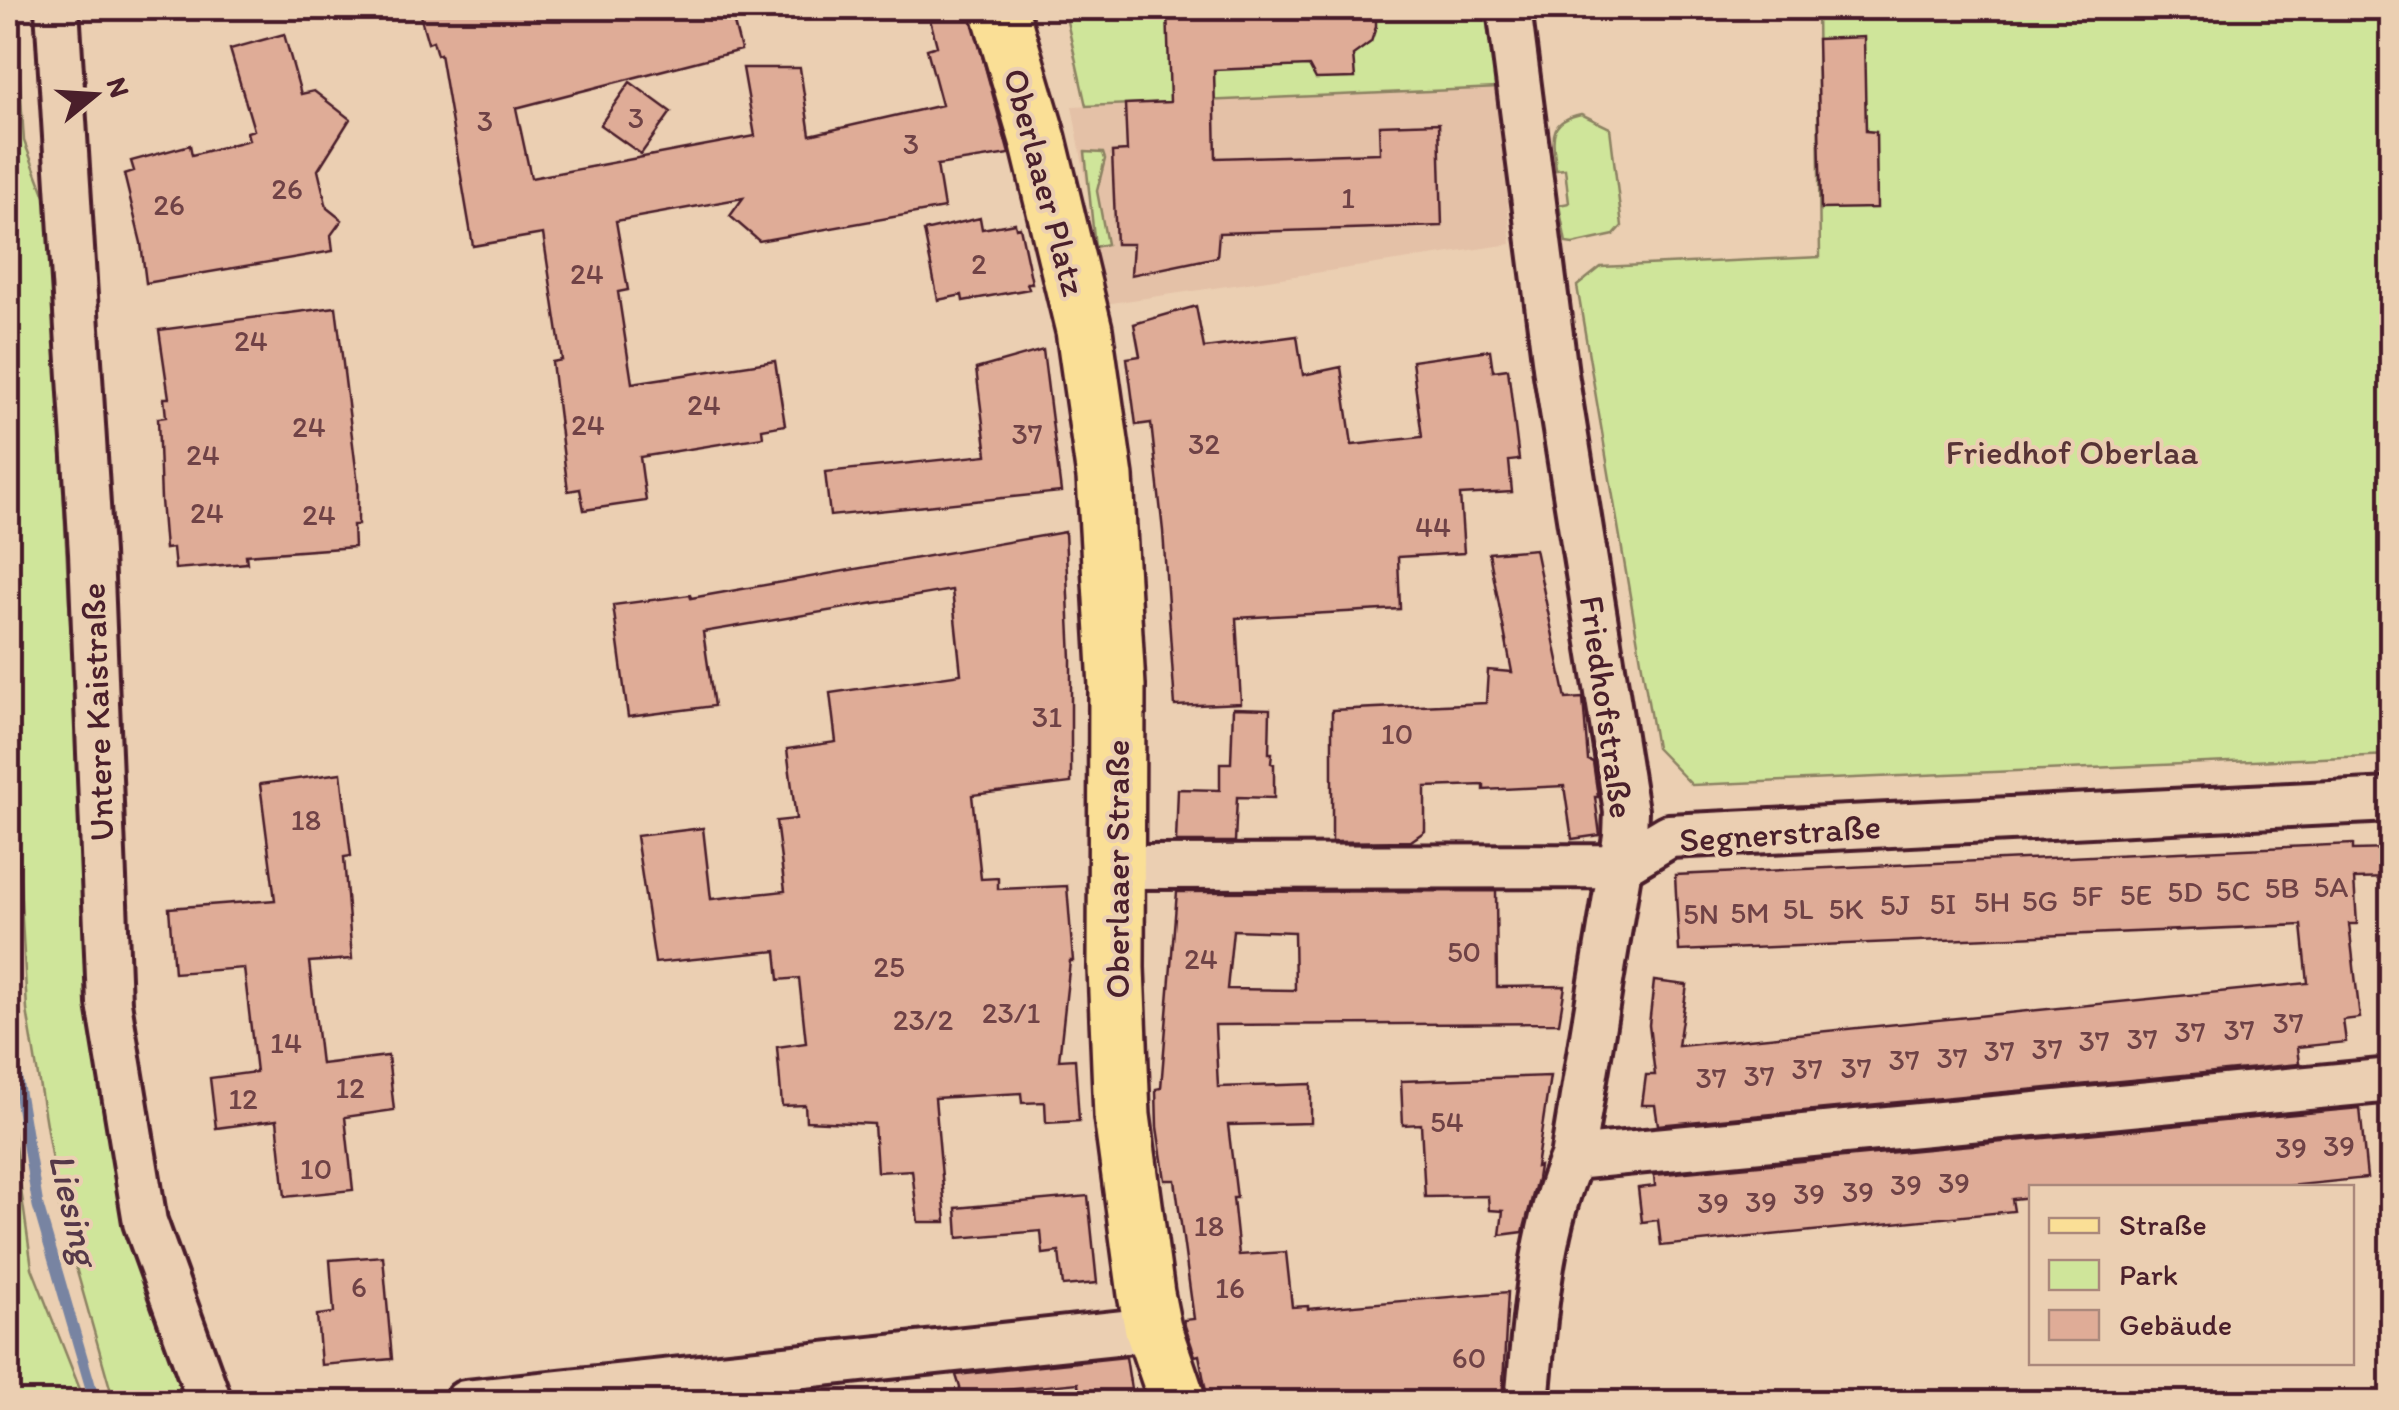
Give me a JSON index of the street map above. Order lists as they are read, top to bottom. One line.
{"streets":{"main road":["Oberlaaer Platz","Oberlaaer Straße"],"street":["Friedhofstraße","Untere Kaistraße","Segnerstraße"]},"crossings":[["Oberlaaer Platz","Oberlaaer Straße"],["Friedhofstraße","Segnerstraße"]],"water":["Liesing"],"parks":["Friedhof Oberlaa"],"house_numbers":["3","3","3","26","1","26","2","24","24","24","24","24","37","32","24","24","24","44","31","10","18","5A","5B","5C","5D","5E","5F","5G","5H","5I","5J","5L","5K","5M","5N","50","24","25","23/1","23/2","37","37","37","37","37","14","37","37","37","37","37","37","37","37","12","12","54","39","39","10","39","39","39","39","39","39","18","6","16","60"],"legend":["Straße","Park","Gebäude"],"north":"right"}
